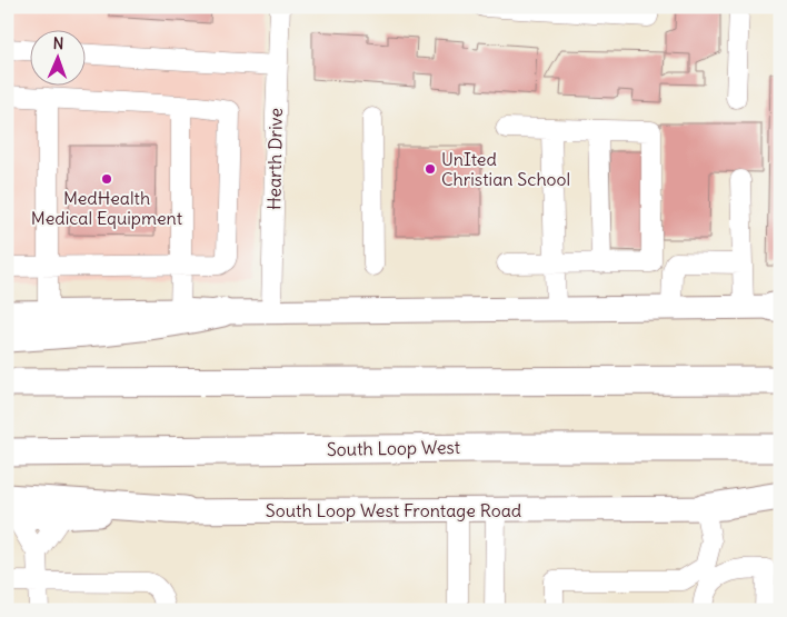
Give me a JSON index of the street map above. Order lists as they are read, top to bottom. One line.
{"streets":{"highway":["South Loop West"],"main road":["South Loop West Frontage Road"],"street":["Hearth Drive"]},"places":["UnIted Christian School","MedHealth Medical Equipment"],"north":"top"}
